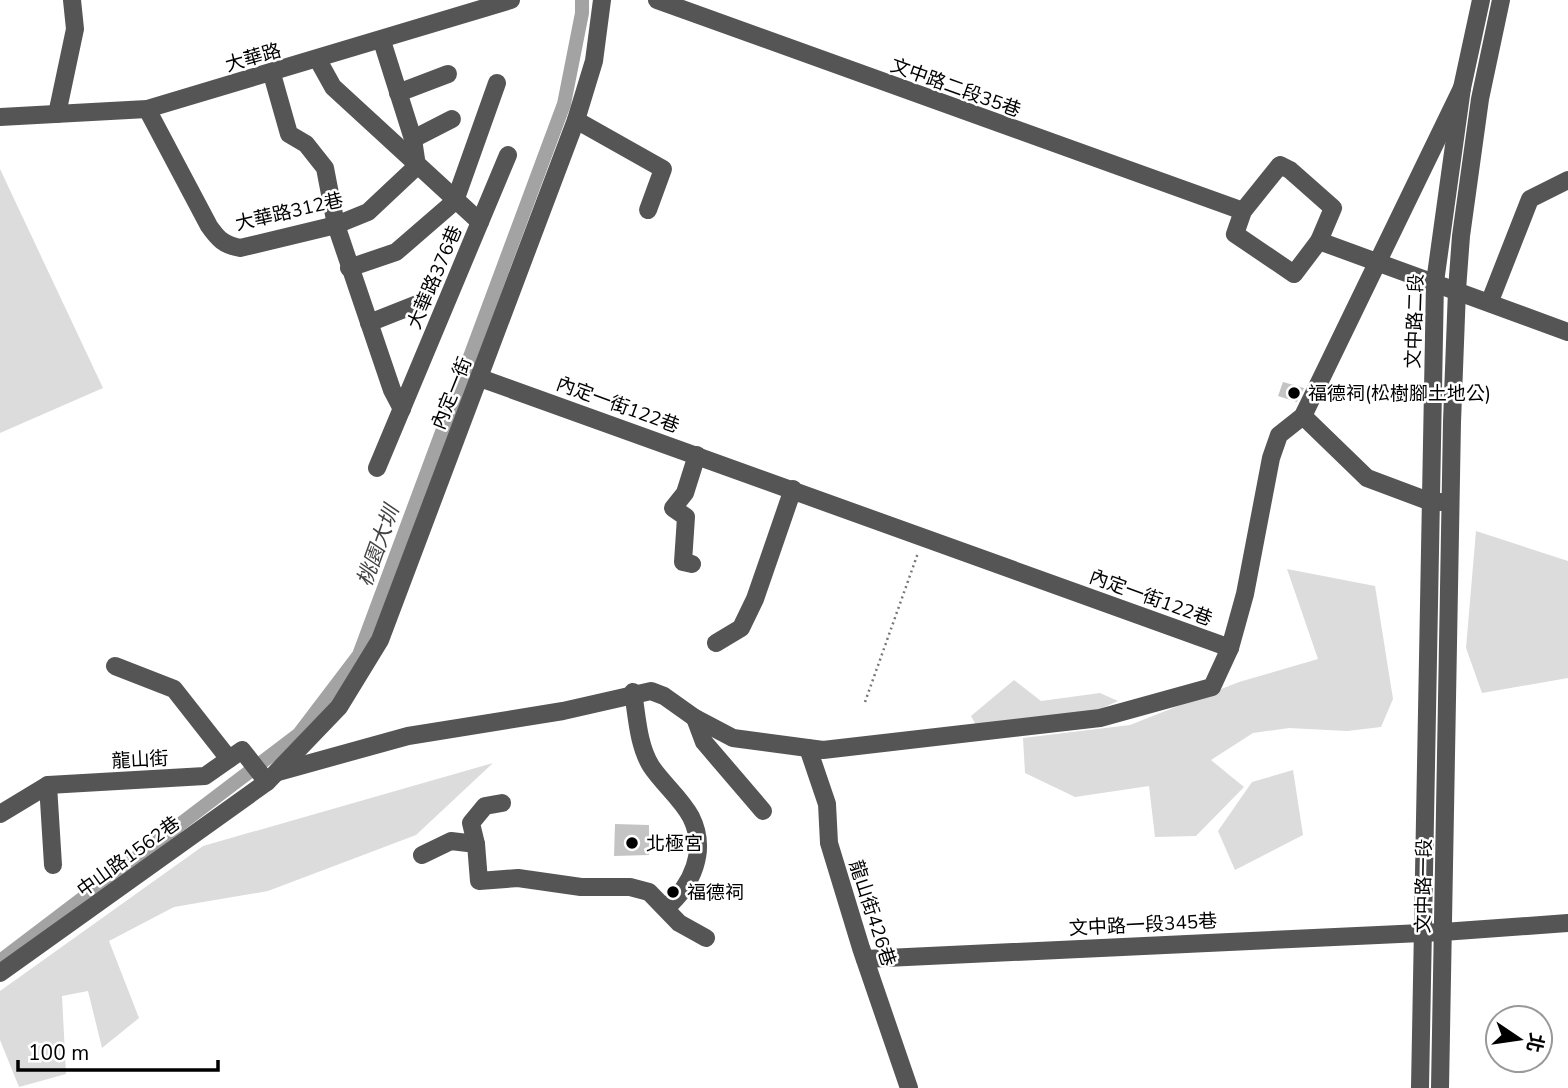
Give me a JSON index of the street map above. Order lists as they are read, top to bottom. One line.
{"streets":{"street":["大華路","文中路二段35巷","大華路312巷","大華路376巷","文中路二段","內定一街","內定一街122巷","龍山街","中山路1562巷","文中路一段","龍山街426巷","文中路一段345巷"]},"crossings":[["大華路","大華路312巷"],["大華路","大華路376巷"],["大華路312巷","大華路376巷"],["文中路二段","內定一街122巷"],["文中路二段","文中路一段"],["內定一街","內定一街122巷"],["內定一街","中山路1562巷"],["文中路一段","文中路一段345巷"],["龍山街426巷","文中路一段345巷"]],"water":["桃園大圳"],"places":["福德祠(松樹腳土地公)","北極宮","福德祠"],"scale_bar":"100 m","north":"right"}
